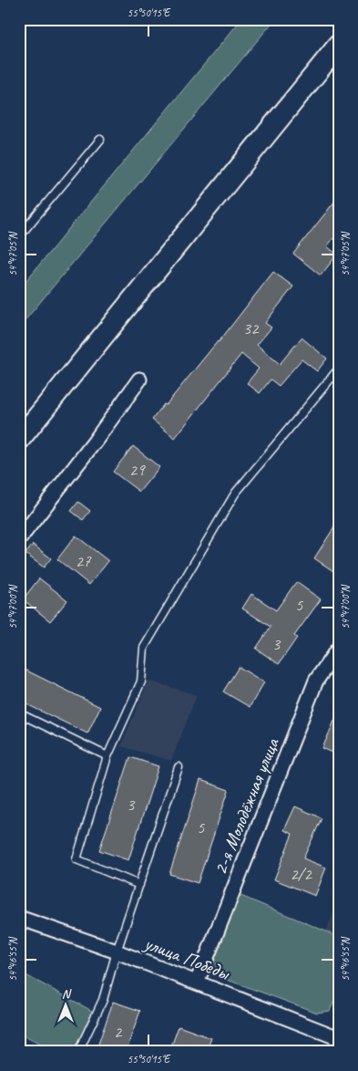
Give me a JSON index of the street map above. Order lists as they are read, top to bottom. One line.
{"streets":{"street":["2-я Молодёжная улица","улица Победы"]},"crossings":[["2-я Молодёжная улица","улица Победы"]],"house_numbers":["32","29","27","5","3","3","5","2/2","2"],"north":"top","coordinates":["55°50'15\"E","54°47'05\"N","54°47'00\"N","54°46'55\"N"]}
